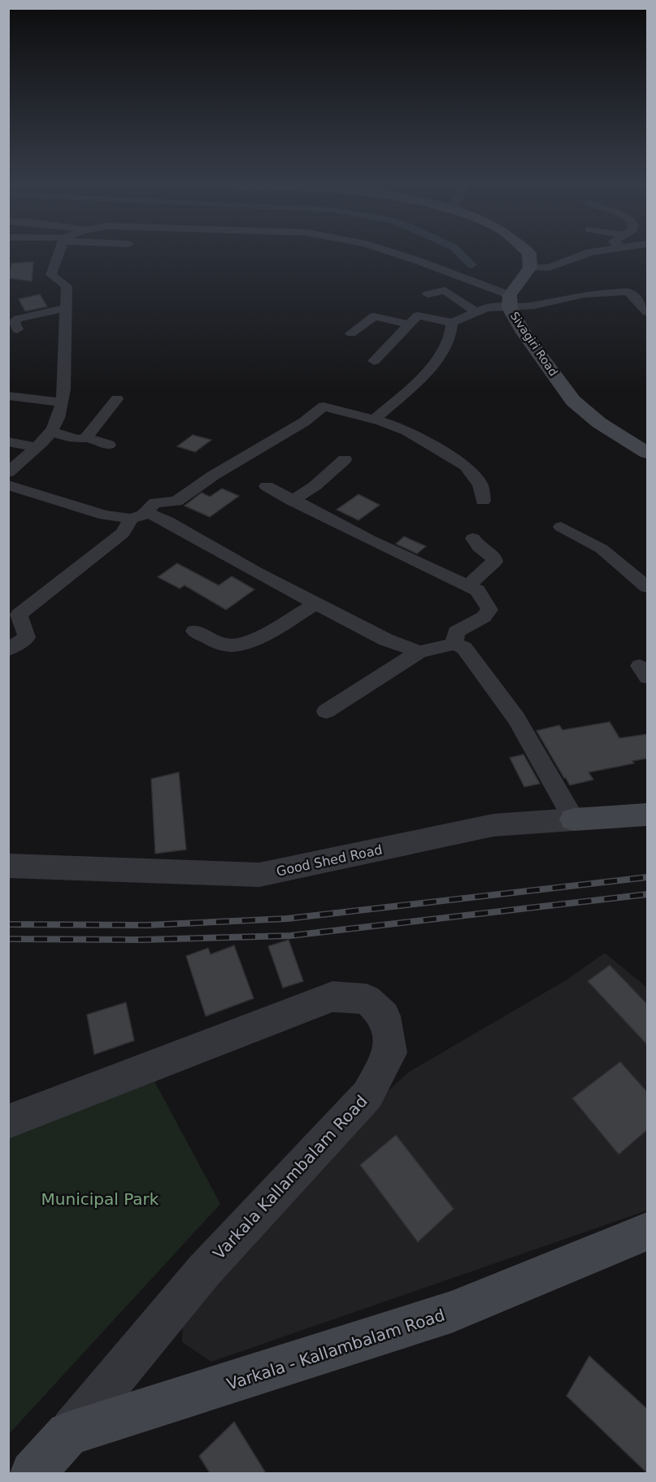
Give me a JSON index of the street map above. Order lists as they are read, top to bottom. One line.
{"streets":{"main road":["Sivagiri Road","Good Shed Road","Varkala - Kallambalam Road"],"street":["Varkala Kallambalam Road"]},"crossings":[["Varkala Kallambalam Road","Varkala - Kallambalam Road"]],"parks":["Municipal Park"]}
